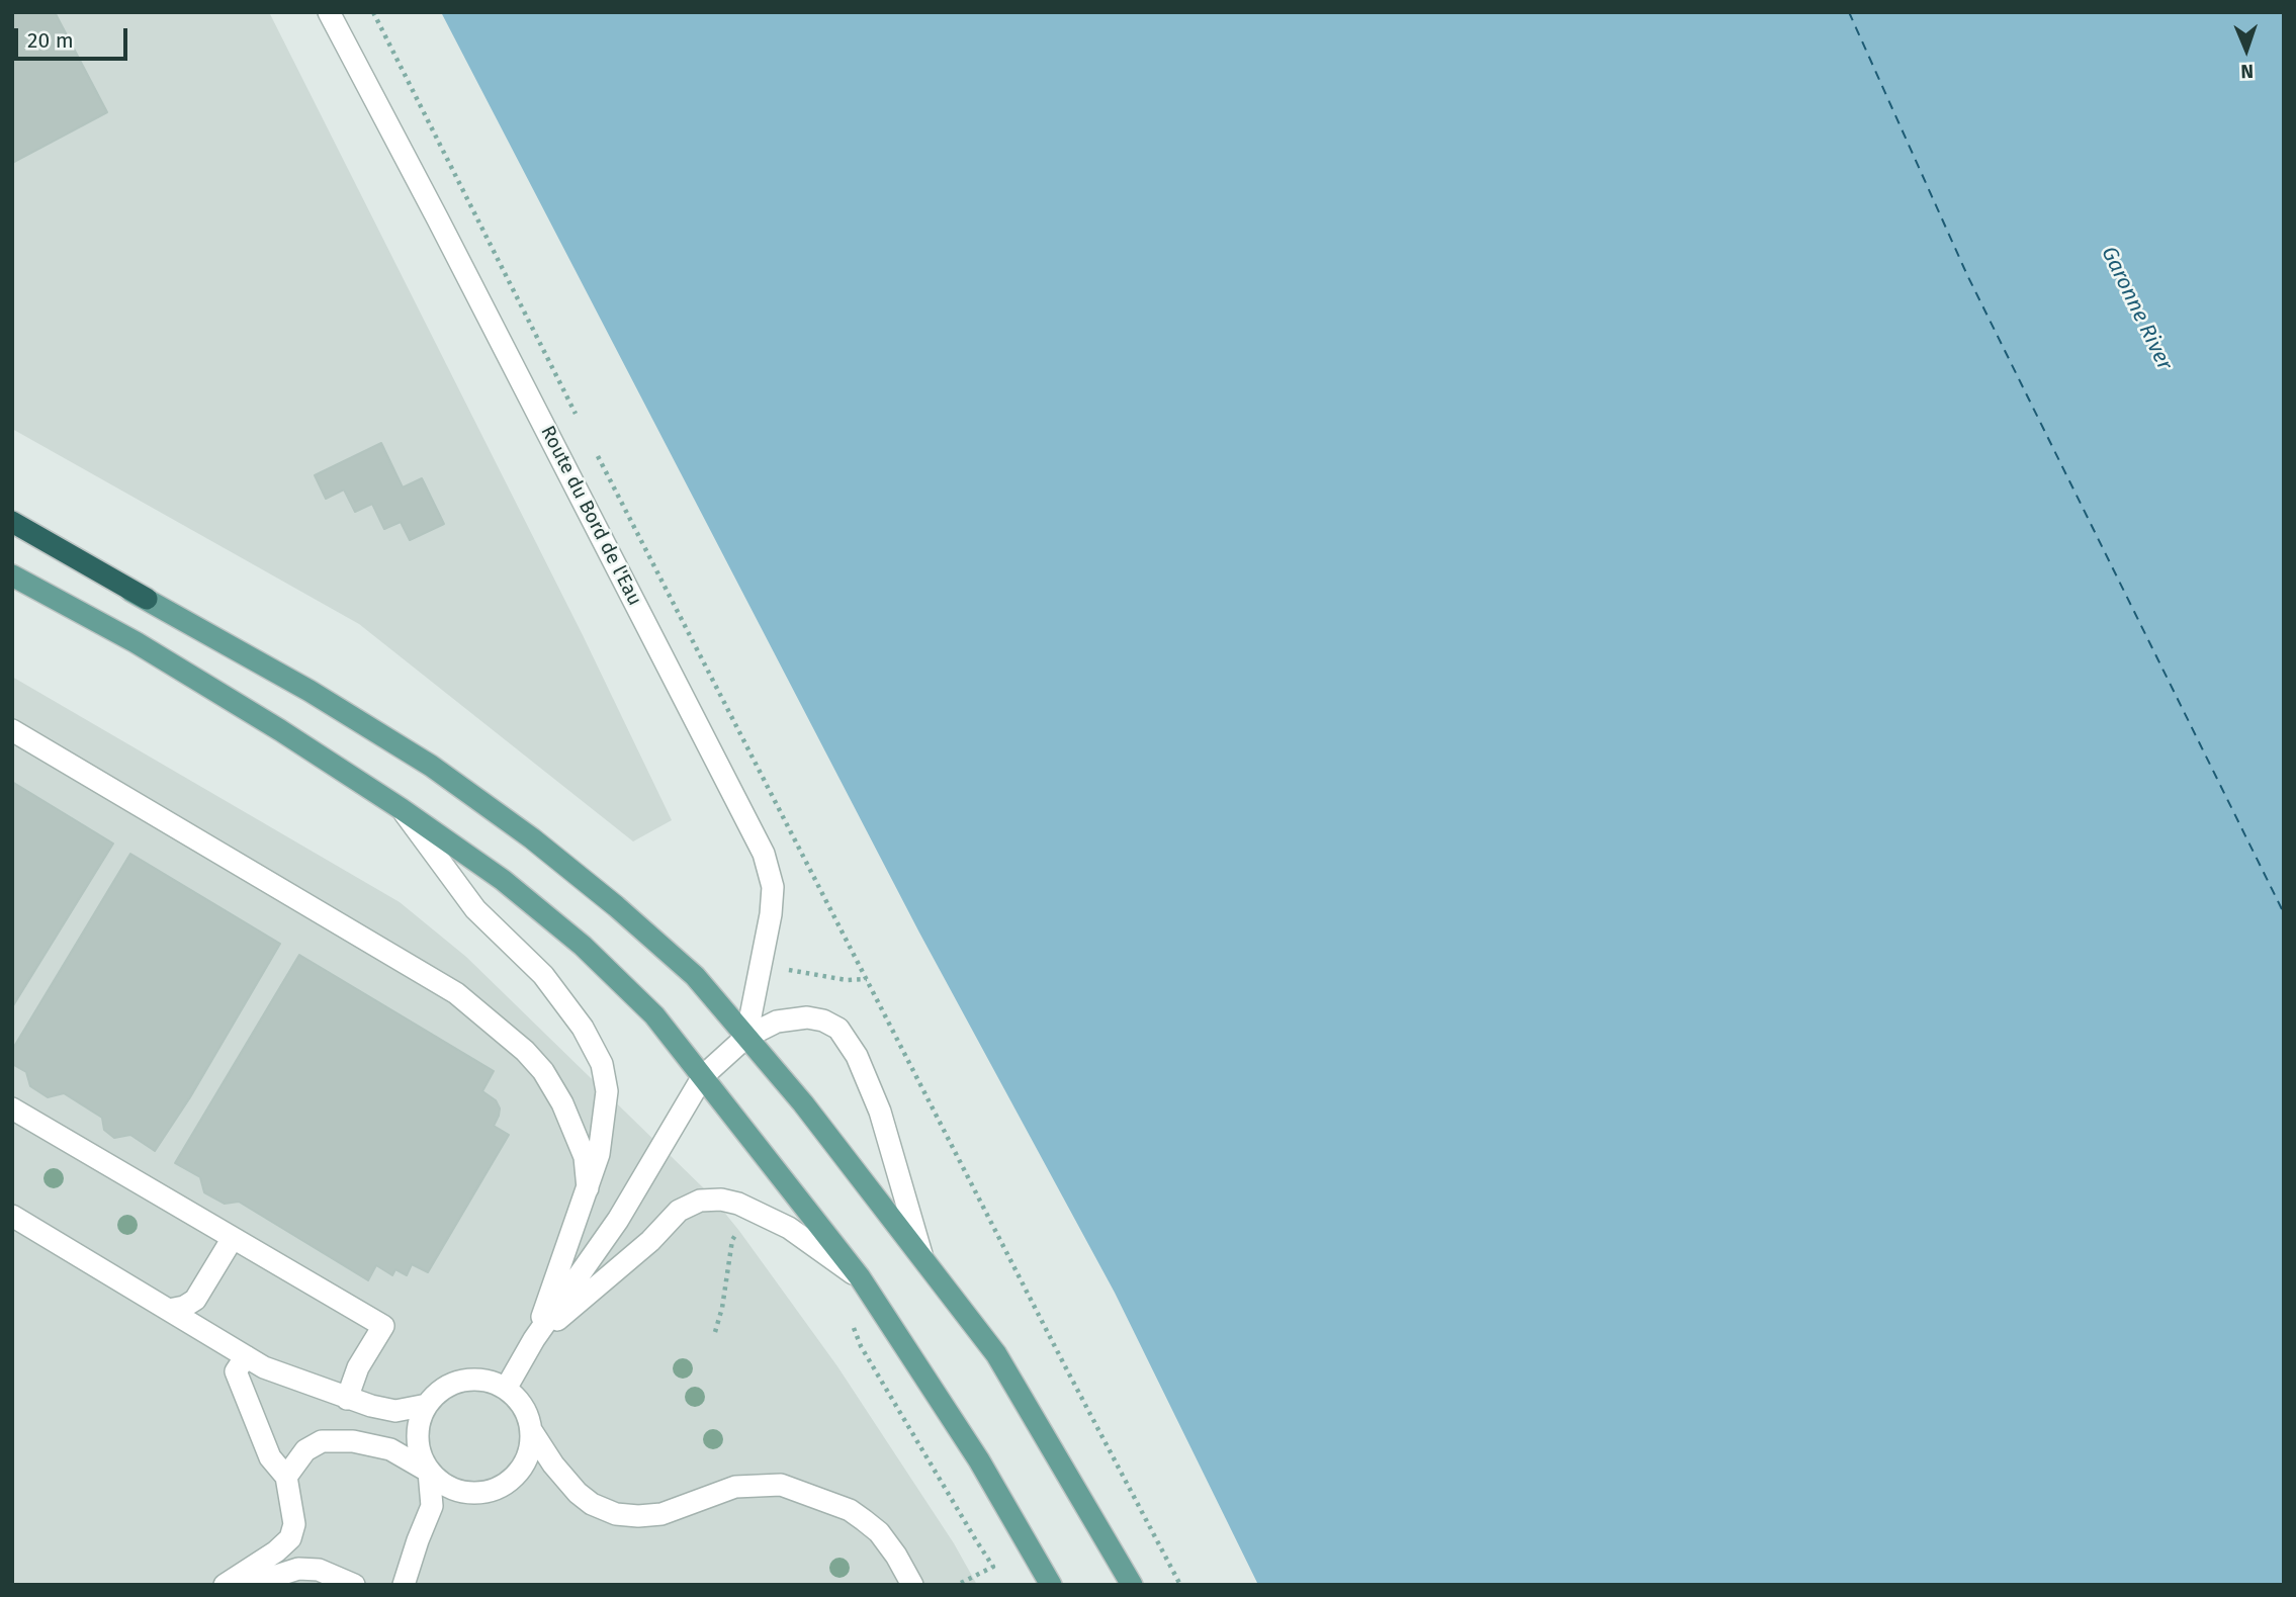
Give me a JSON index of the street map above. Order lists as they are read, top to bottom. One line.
{"streets":{"street":["Route du Bord de l'Eau"]},"water":["Garonne River"],"scale_bar":"20 m","north":"bottom"}
